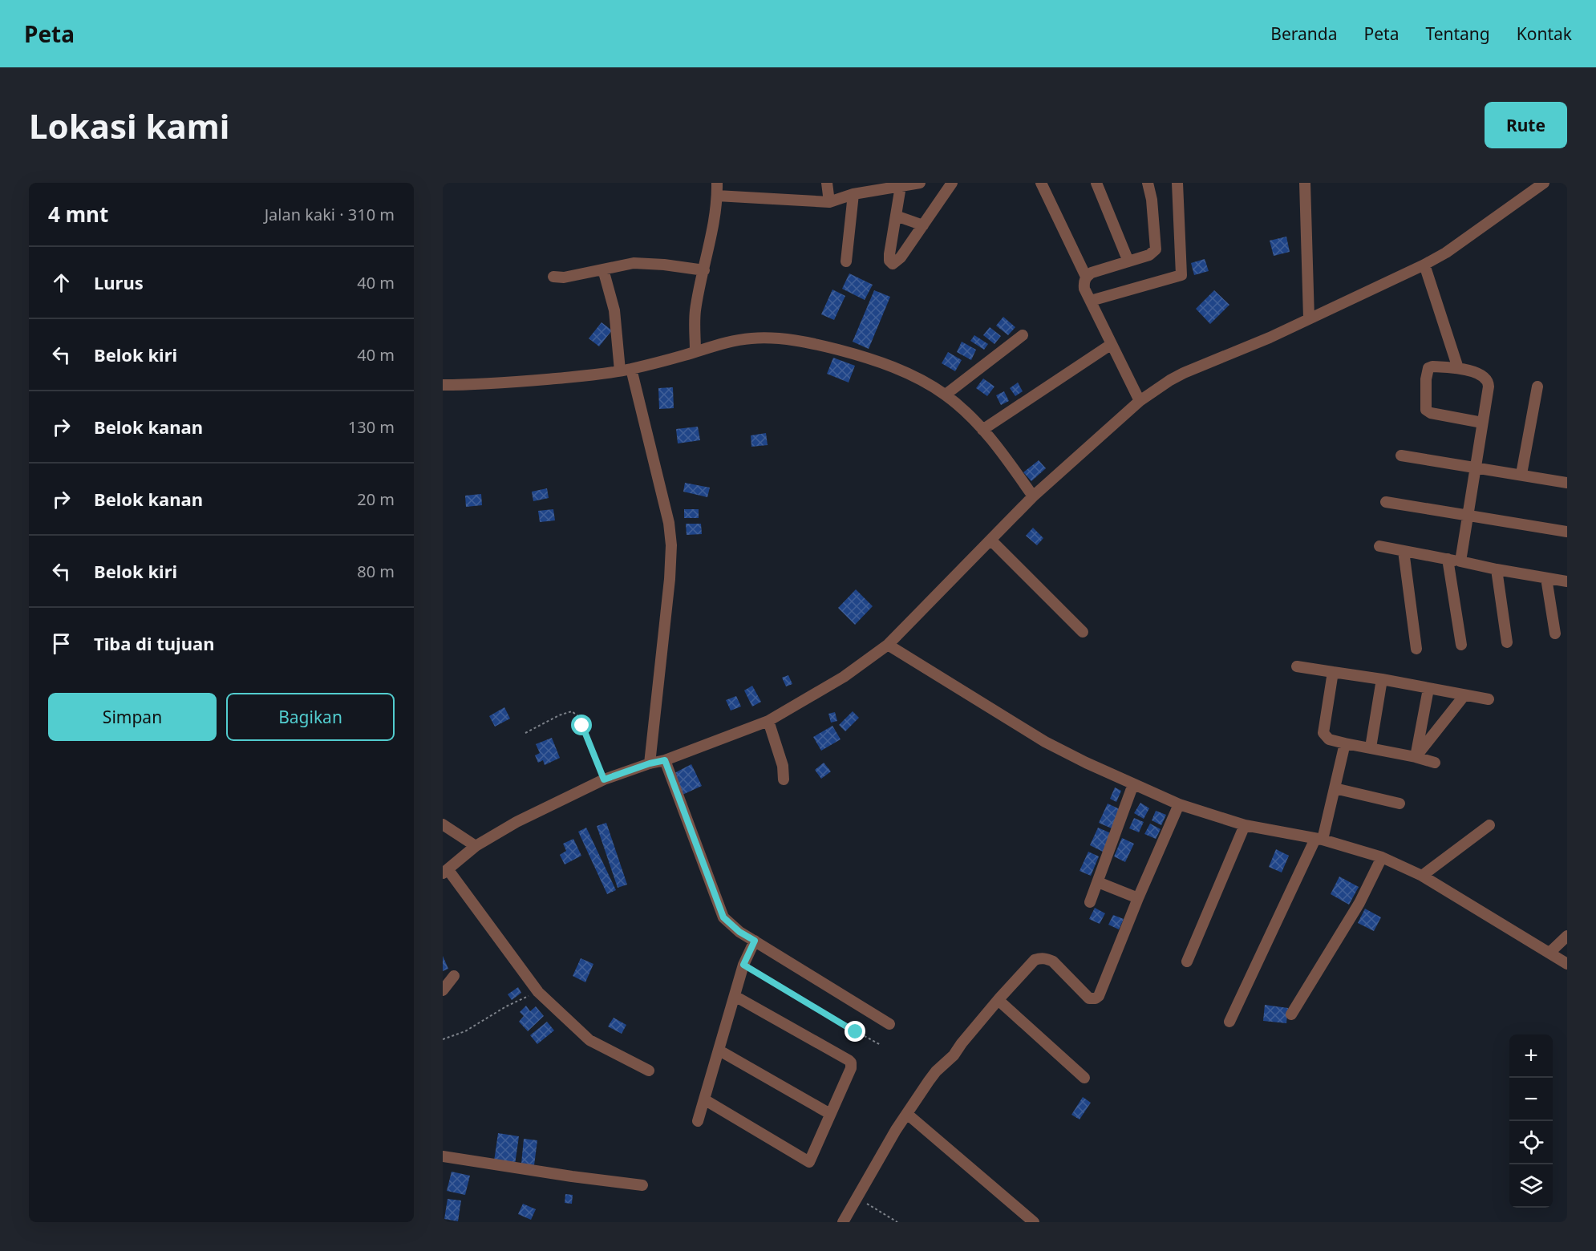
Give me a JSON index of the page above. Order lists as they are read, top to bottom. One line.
{"page":{"header":"Peta","nav":["Beranda","Peta","Tentang","Kontak"],"buttons":["Rute",["Simpan","Bagikan"]],"title":"Lokasi kami","heading":["4 mnt","Jalan kaki · 310 m"],"list":[["Lurus","40 m"],["Belok kiri","40 m"],["Belok kanan","130 m"],["Belok kanan","20 m"],["Belok kiri","80 m"],"Tiba di tujuan"],"map_buttons":["+","−"]}}
